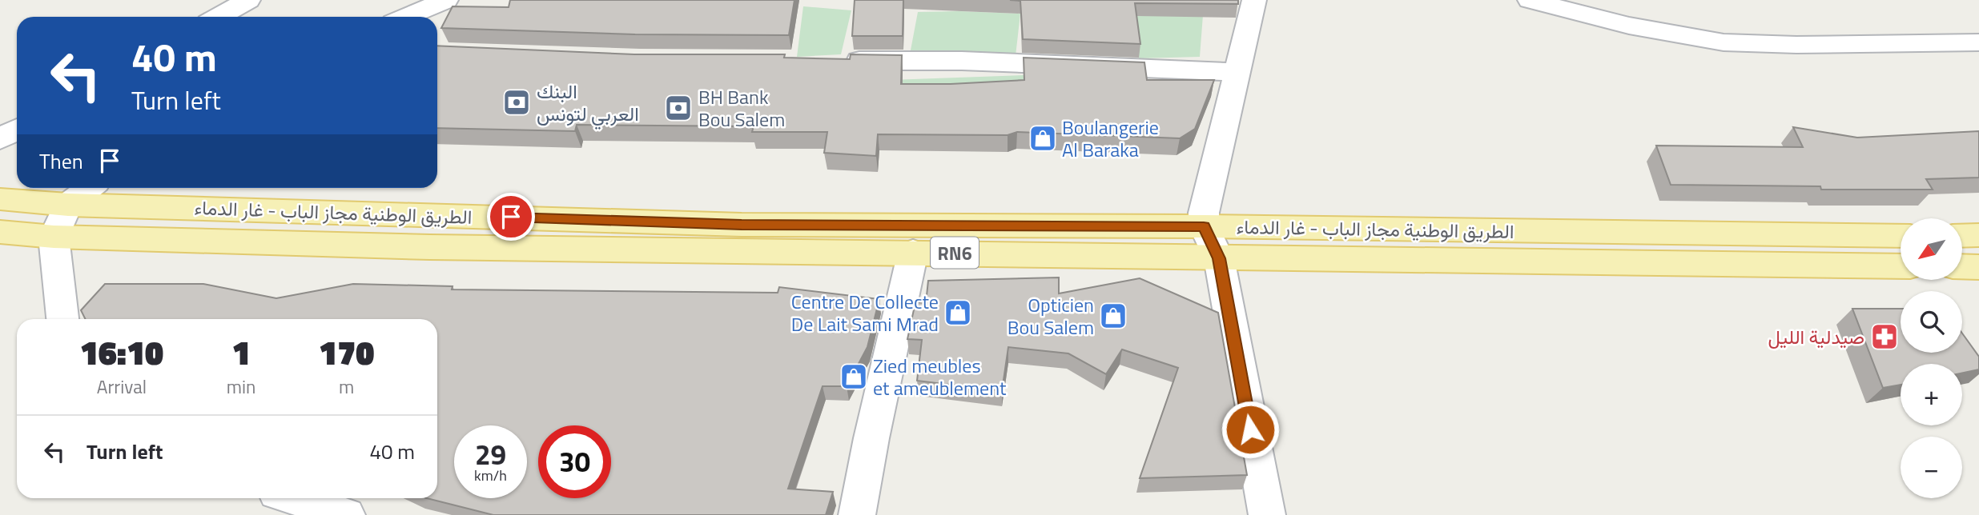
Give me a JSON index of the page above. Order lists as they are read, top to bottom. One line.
{"streets":{"main road":["الطريق الوطنية مجاز الباب - غار الدماء","RN6"]},"places":{"bank":["البنك العربي لتونس","BH Bank Bou Salem"],"shop":["Boulangerie Al Baraka","Centre De Collecte De Lait Sami Mrad","Opticien Bou Salem","Zied meubles et ameublement"],"pharmacy":["صيدلية الليل"]},"north":"bottom left","page":{"turn":["40 m","Turn left"],"then":"Then","map_buttons":["+","−"],"eta":["16:10","Arrival","1","min","170","m"],"list":[{"name":"Turn left","value":"40 m"}],"speed":"29 km/h","limit":"30"}}
